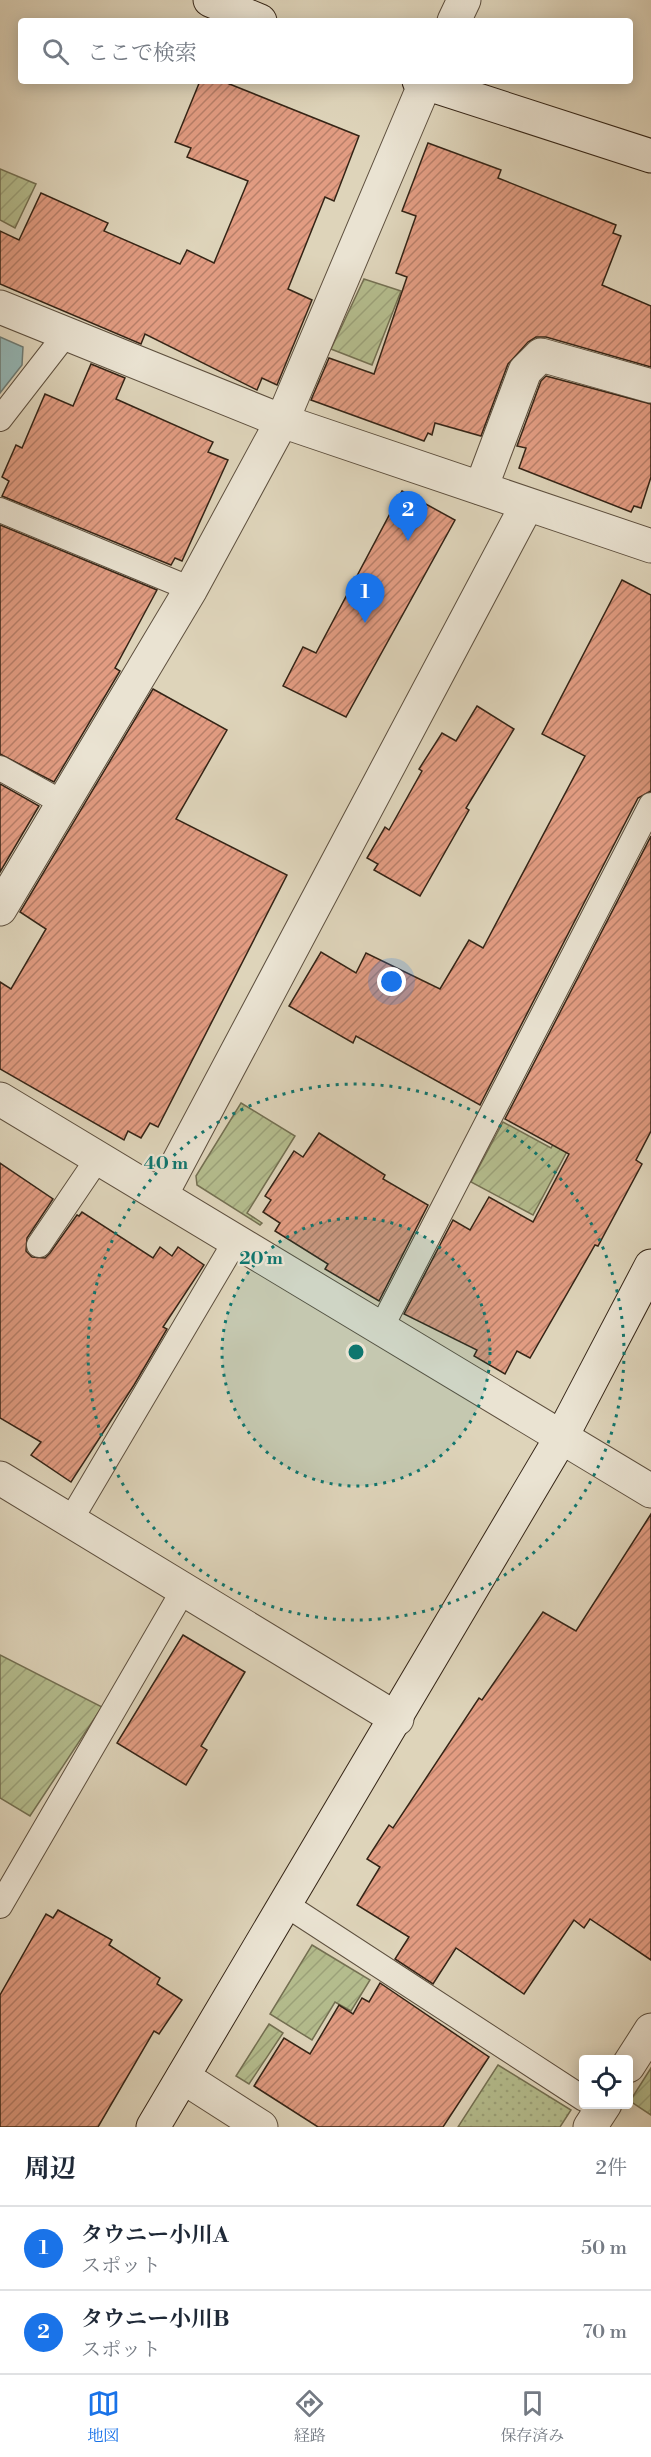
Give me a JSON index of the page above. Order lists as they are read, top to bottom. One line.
{"page":{"search":"ここで検索","pins":["2","1"],"heading":["周辺","2件"],"list":[{"mark":"1","name":"タウニー小川A","note":"スポット","value":"50 m"},{"mark":"2","name":"タウニー小川B","note":"スポット","value":"70 m"}],"nav":["地図","経路","保存済み"]},"rings":["40 m","20 m"]}
